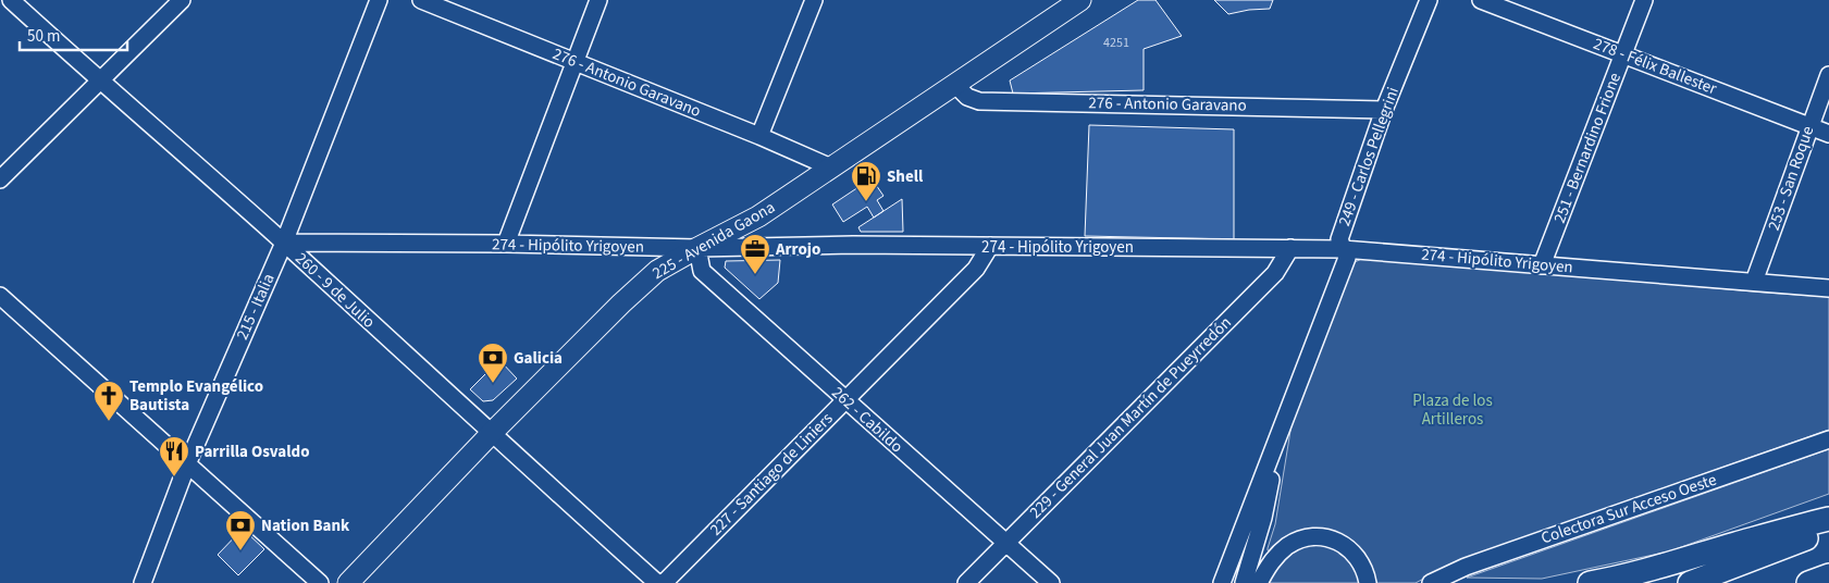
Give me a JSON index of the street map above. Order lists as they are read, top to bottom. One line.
{"streets":{"main road":["225 - Avenida Gaona"],"street":["278 - Félix Ballester","276 - Antonio Garavano","251 - Bernardino Frione","249 - Carlos Pellegrini","253 - San Roque","274 - Hipólito Yrigoyen","260 - 9 de Julio","215 - Italia","229 - General Juan Martín de Pueyrredón","262 - Cabildo","227 - Santiago de Liniers","Colectora Sur Acceso Oeste"]},"crossings":[["278 - Félix Ballester","251 - Bernardino Frione"],["278 - Félix Ballester","253 - San Roque"],["276 - Antonio Garavano","249 - Carlos Pellegrini"],["276 - Antonio Garavano","225 - Avenida Gaona"],["251 - Bernardino Frione","274 - Hipólito Yrigoyen"],["249 - Carlos Pellegrini","274 - Hipólito Yrigoyen"],["253 - San Roque","274 - Hipólito Yrigoyen"],["225 - Avenida Gaona","274 - Hipólito Yrigoyen"],["225 - Avenida Gaona","260 - 9 de Julio"],["225 - Avenida Gaona","262 - Cabildo"],["274 - Hipólito Yrigoyen","260 - 9 de Julio"],["274 - Hipólito Yrigoyen","215 - Italia"],["274 - Hipólito Yrigoyen","229 - General Juan Martín de Pueyrredón"],["274 - Hipólito Yrigoyen","262 - Cabildo"],["274 - Hipólito Yrigoyen","227 - Santiago de Liniers"],["260 - 9 de Julio","215 - Italia"],["229 - General Juan Martín de Pueyrredón","262 - Cabildo"],["262 - Cabildo","227 - Santiago de Liniers"]],"parks":["Plaza de los Artilleros"],"places":{"fuel station":["Shell"],"office":["Arrojo"],"bank":["Galicia","Nation Bank"],"church":["Templo Evangélico Bautista"],"restaurant":["Parrilla Osvaldo"]},"house_numbers":["4251"],"scale_bar":"50 m"}
